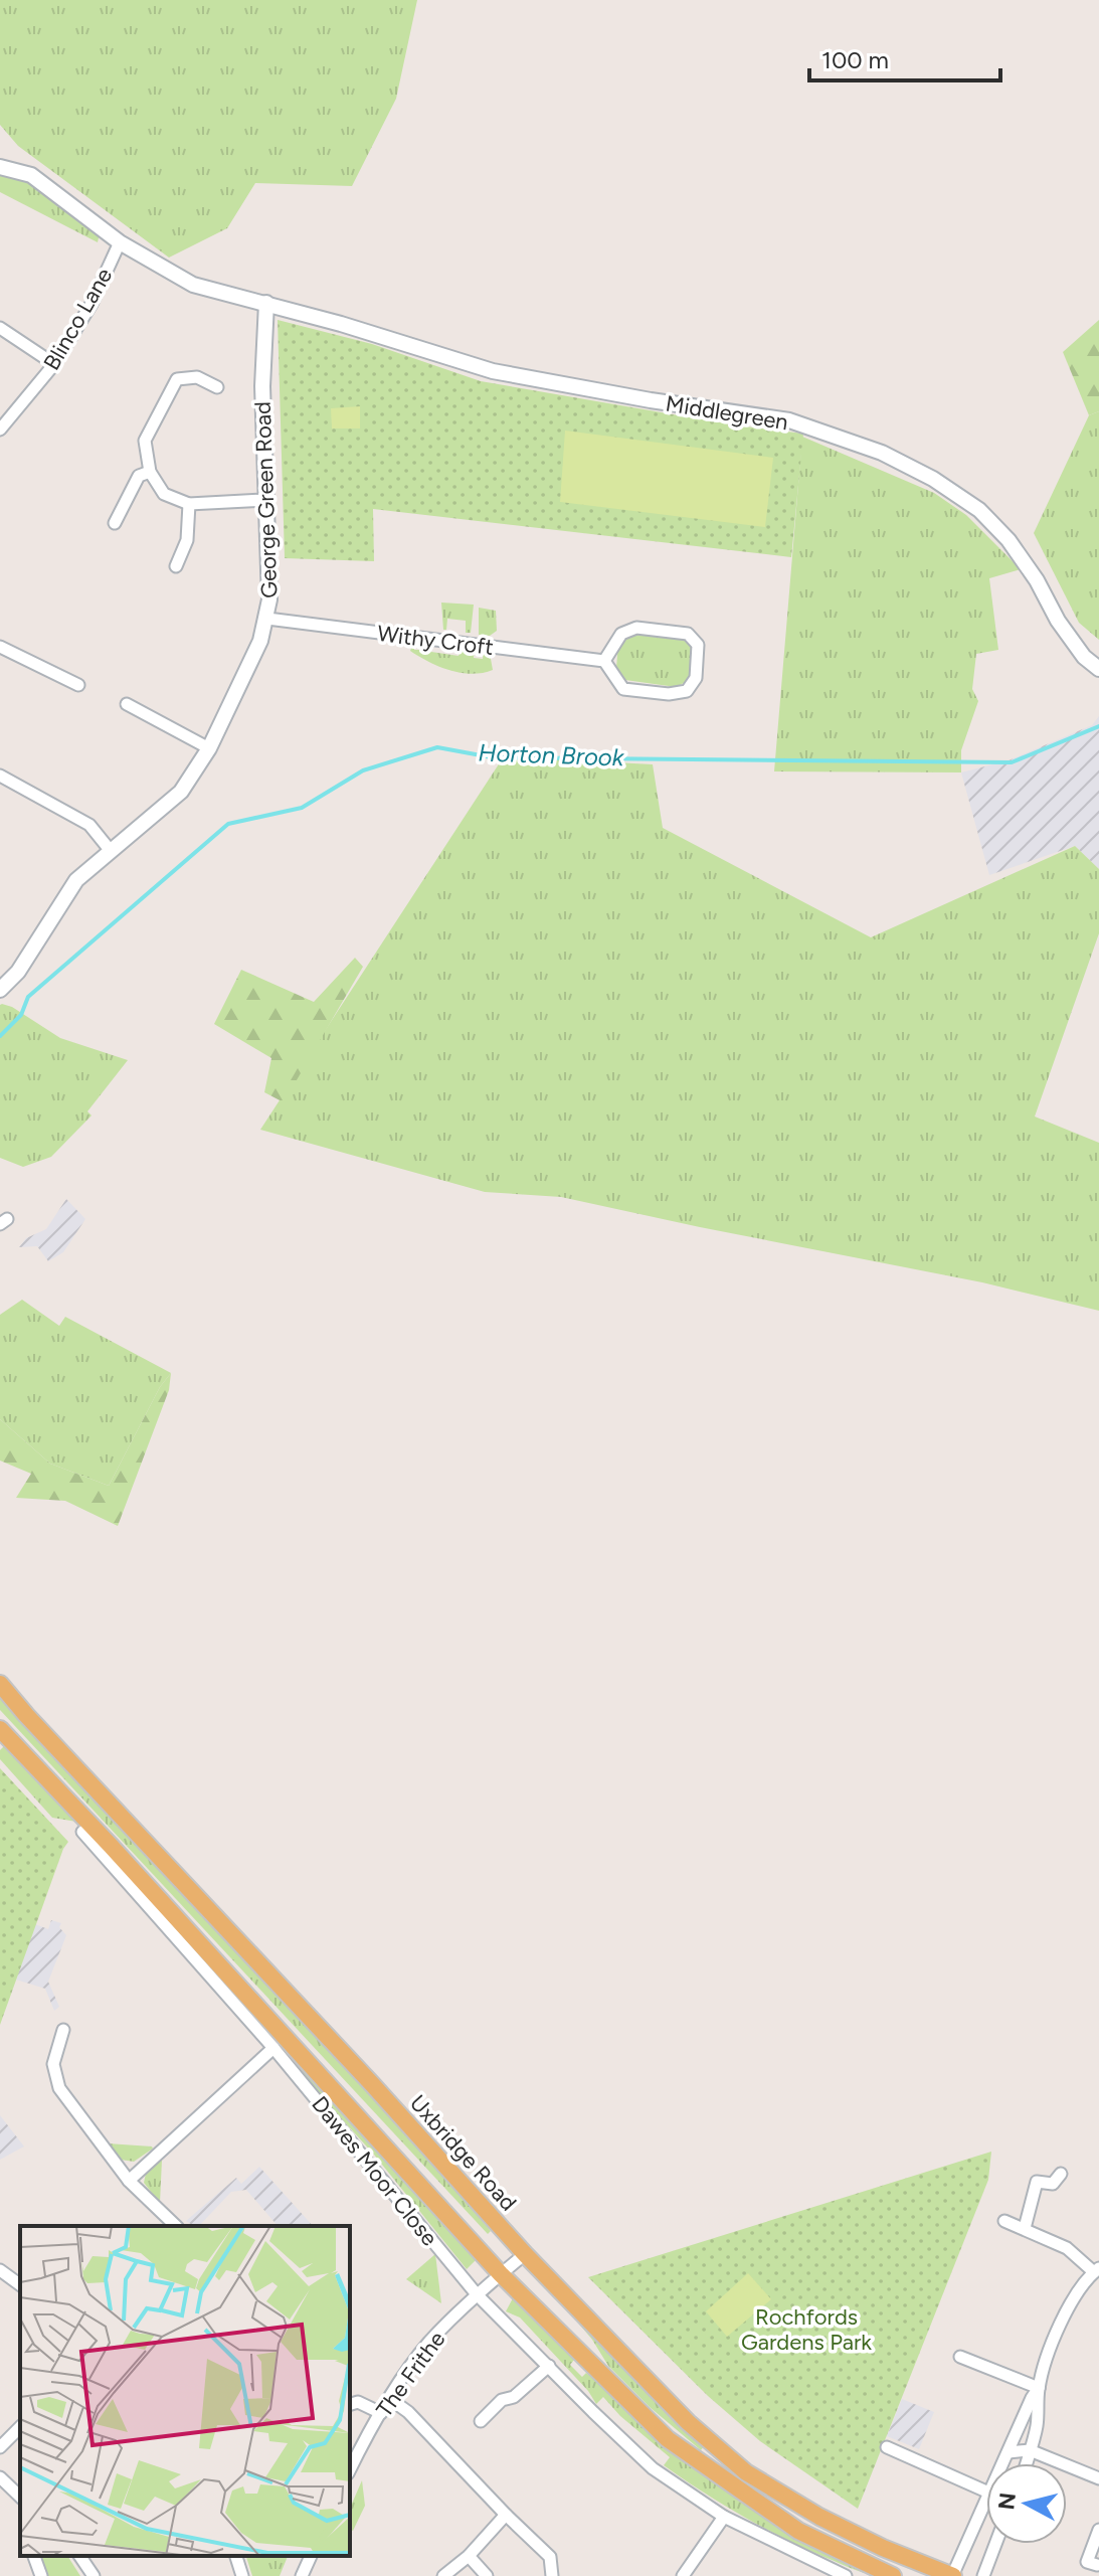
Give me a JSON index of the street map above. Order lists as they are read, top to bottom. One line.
{"streets":{"main road":["Uxbridge Road"],"street":["Blinco Lane","Middlegreen","George Green Road","Withy Croft","Dawes Moor Close","The Frithe"]},"crossings":[["Blinco Lane","Middlegreen"],["Middlegreen","George Green Road"],["George Green Road","Withy Croft"],["Uxbridge Road","The Frithe"],["Dawes Moor Close","The Frithe"]],"water":["Horton Brook"],"parks":["Rochfords Gardens Park"],"scale_bar":"100 m","north":"left"}
